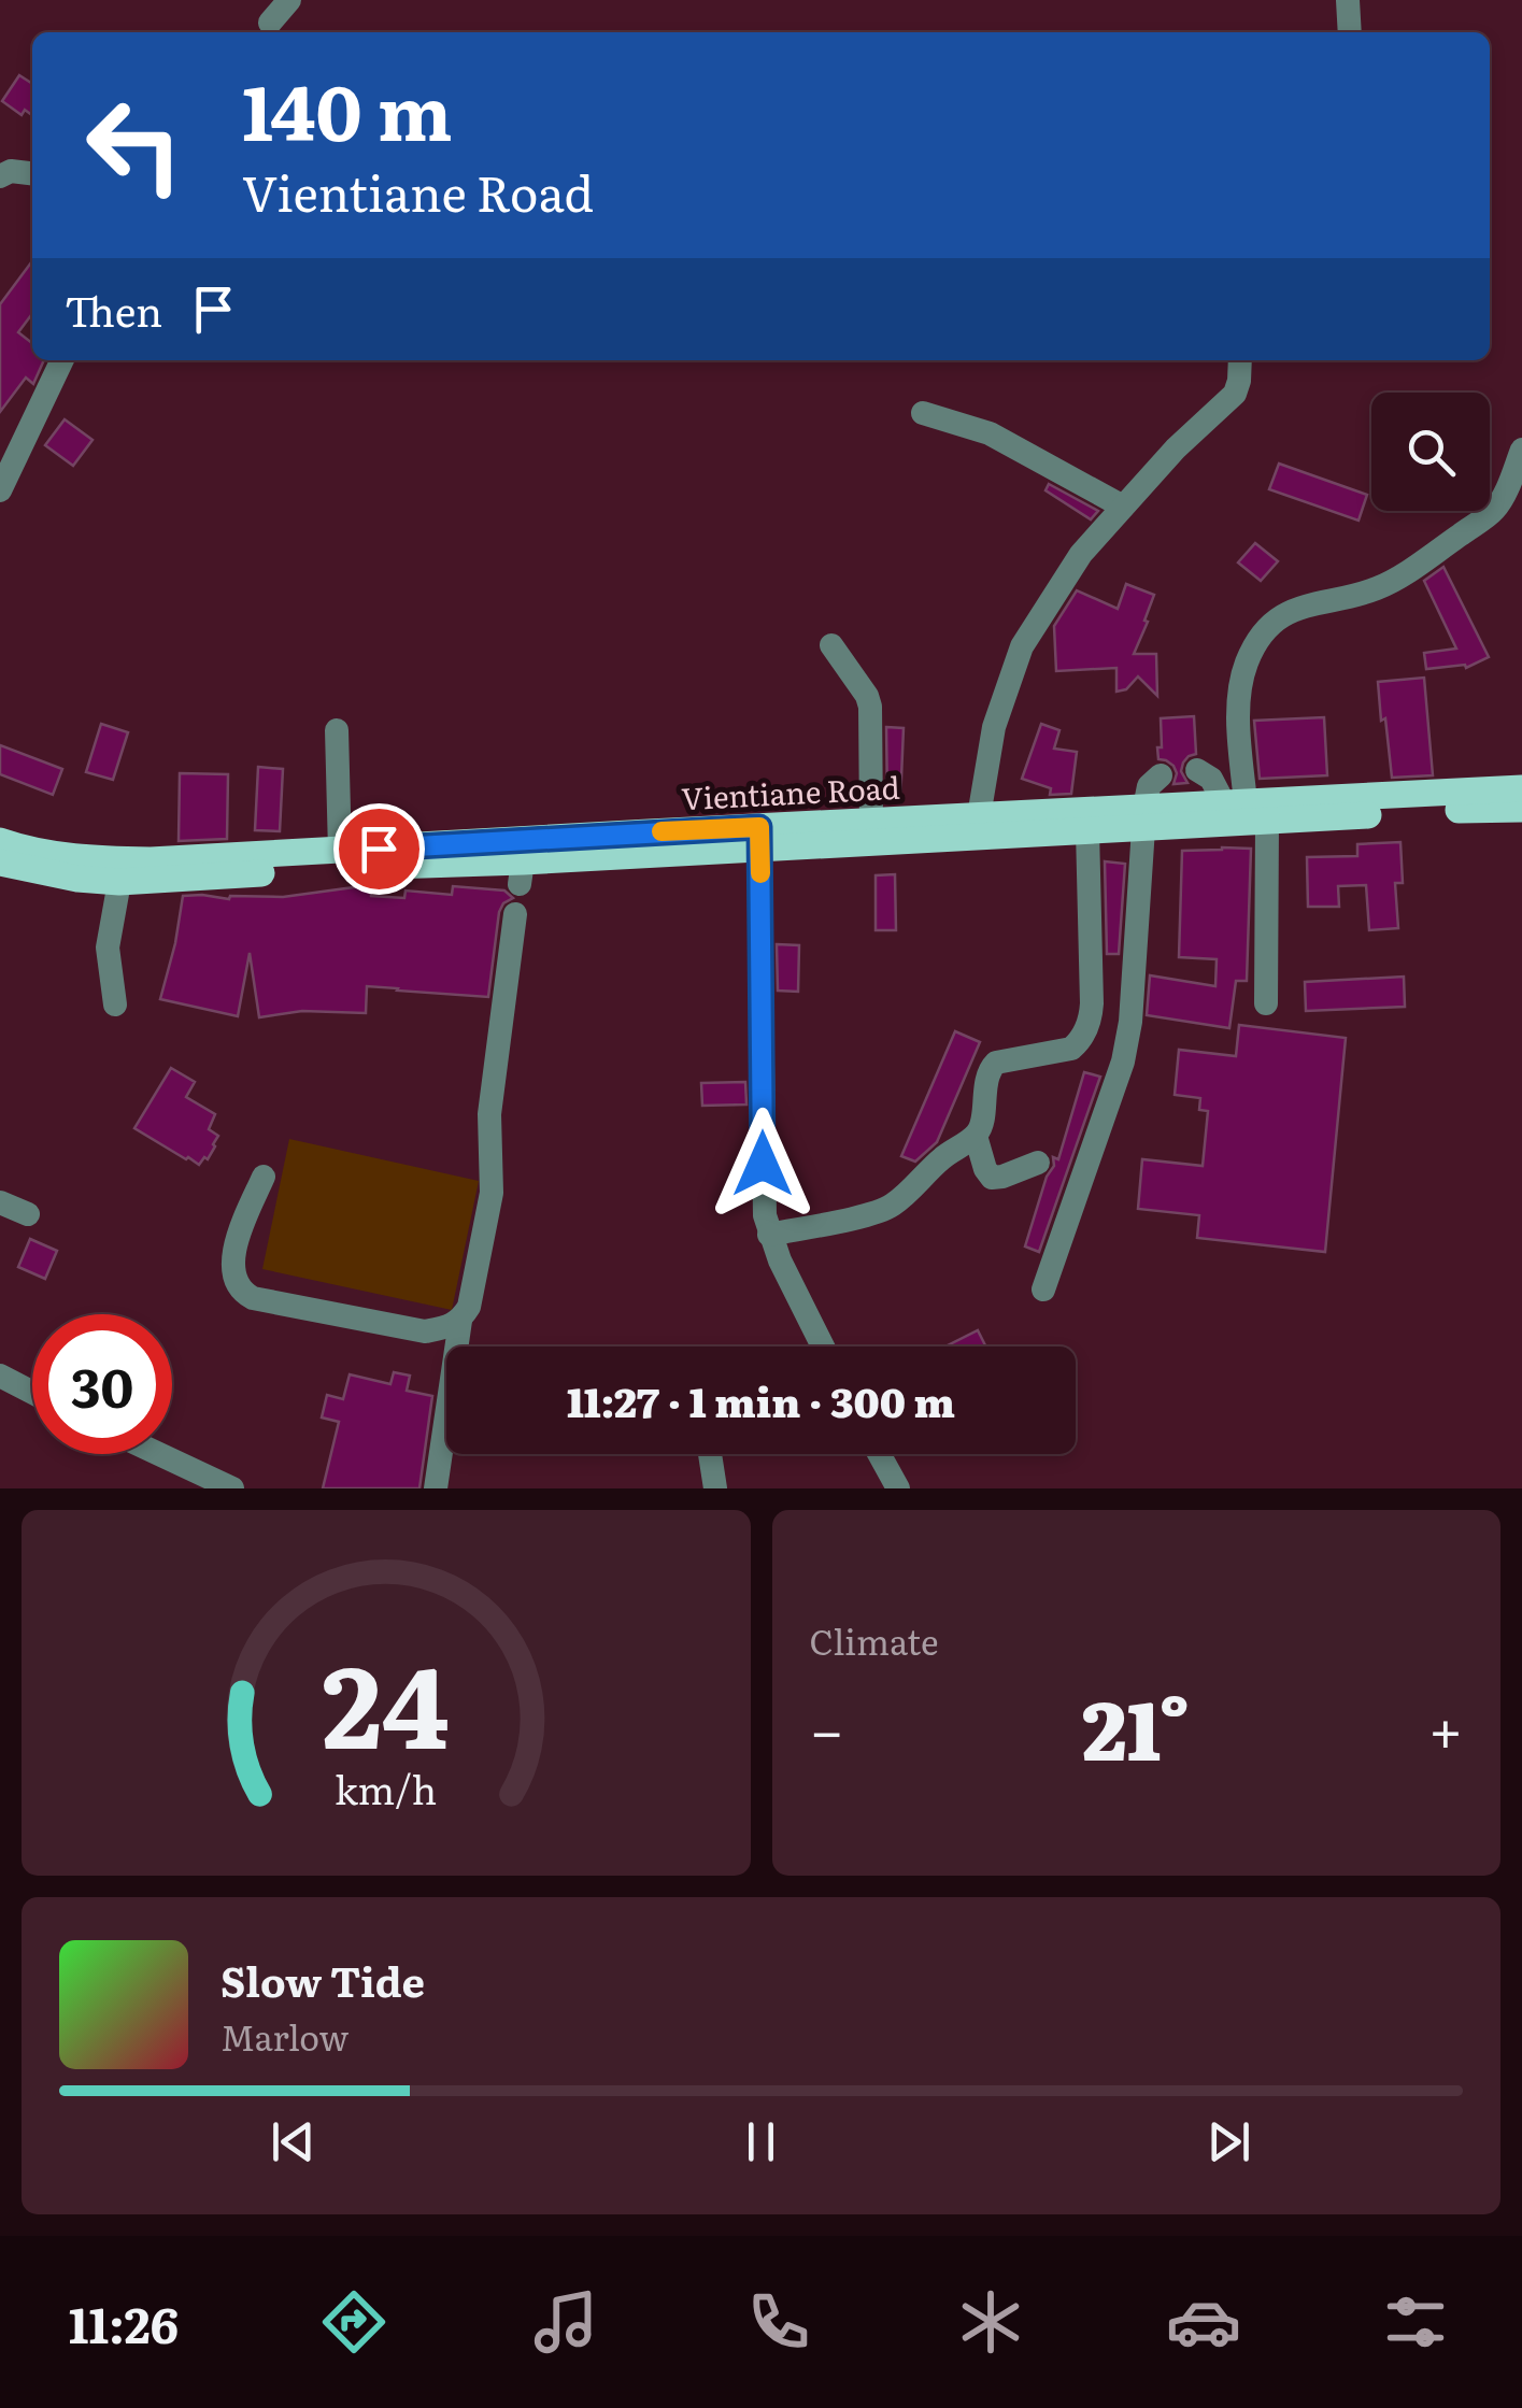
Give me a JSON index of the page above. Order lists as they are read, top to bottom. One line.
{"streets":{"main road":["Vientiane Road"]},"page":{"turn":["140 m","Vientiane Road"],"then":"Then","limit":"30","trip":"11:27 · 1 min · 300 m","tile":"Climate","heat":["−","21°","+"],"song":["Slow Tide","Marlow"],"tabs":"11:26","gauge":["24","km/h"]}}
